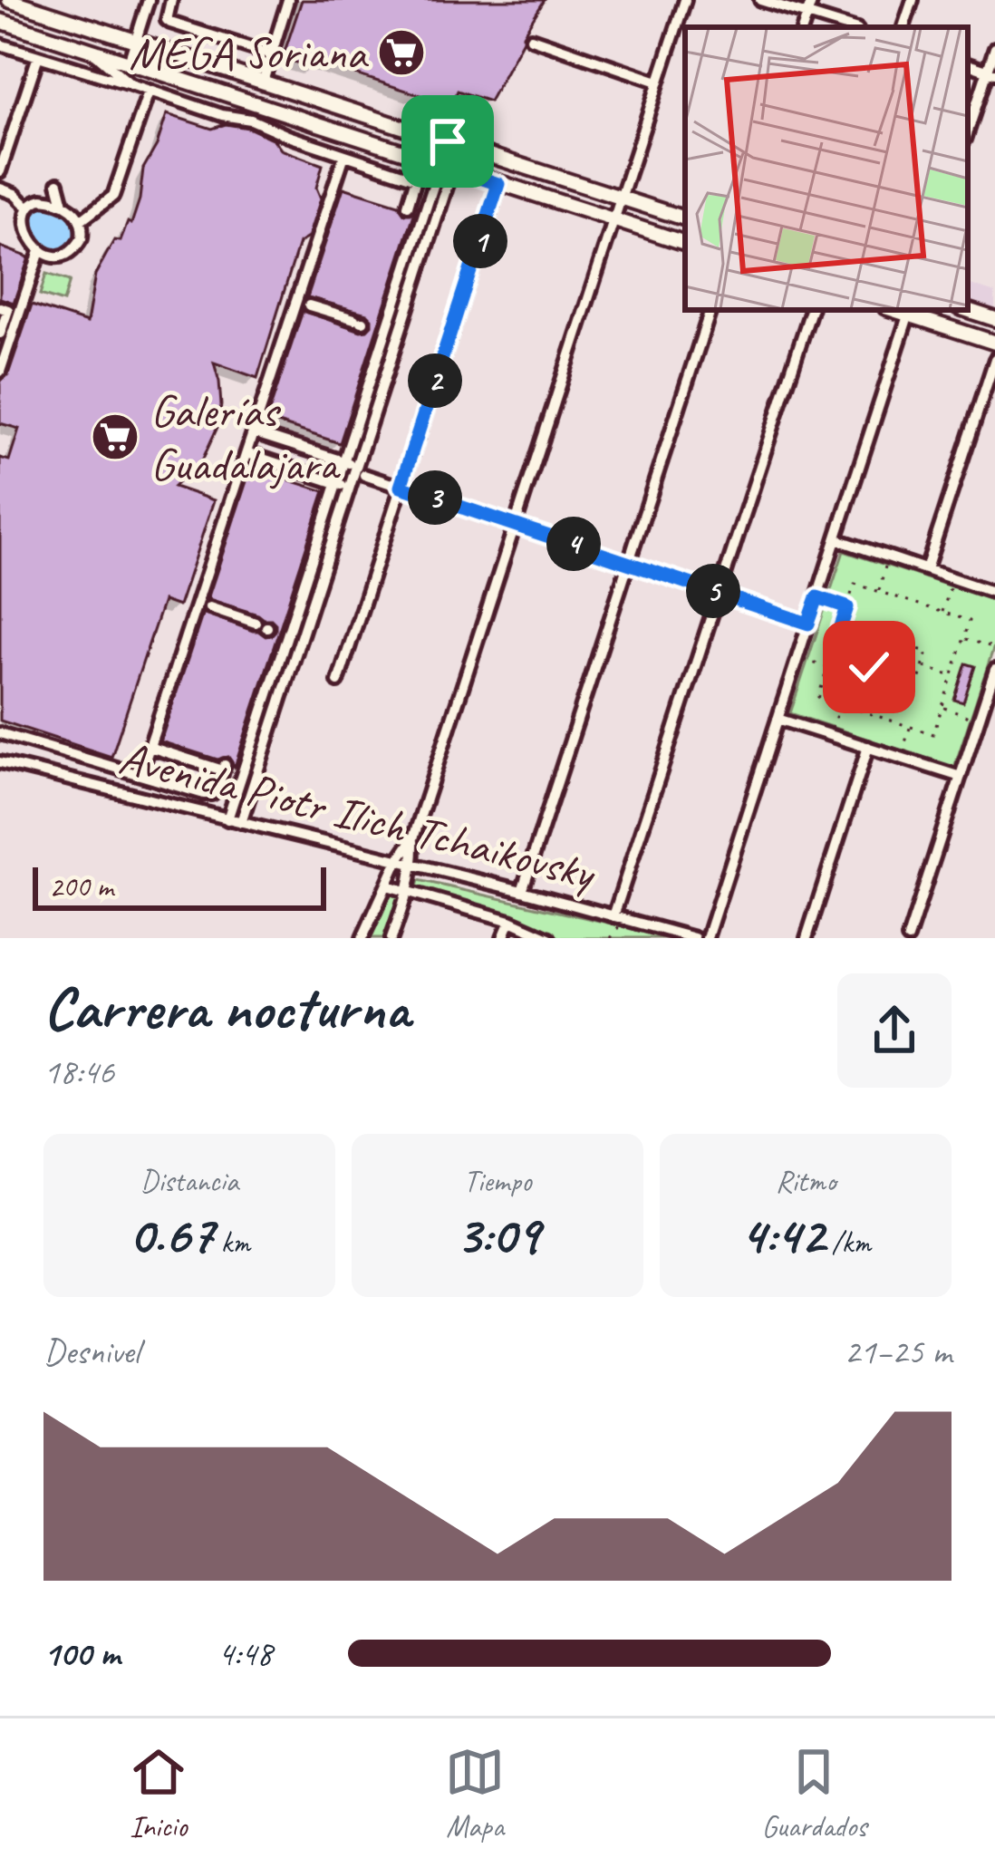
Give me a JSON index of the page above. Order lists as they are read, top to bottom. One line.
{"streets":{"street":["Avenida Piotr Ilich Tchaikovsky"]},"places":{"supermarket":["MEGA Soriana","Galerías Guadalajara"]},"scale_bar":"200 m","page":{"pins":["1","2","3","4","5"],"scale":"200 m","heading":["Carrera nocturna","18:46"],"stats":[["Distancia","0.67 km"],["Tiempo","3:09"],["Ritmo","4:42 /km"]],"chart":["Desnivel","21–25 m"],"list":[{"name":"100 m","note":"4:48"}],"tabs":["Inicio","Mapa","Guardados"]}}
